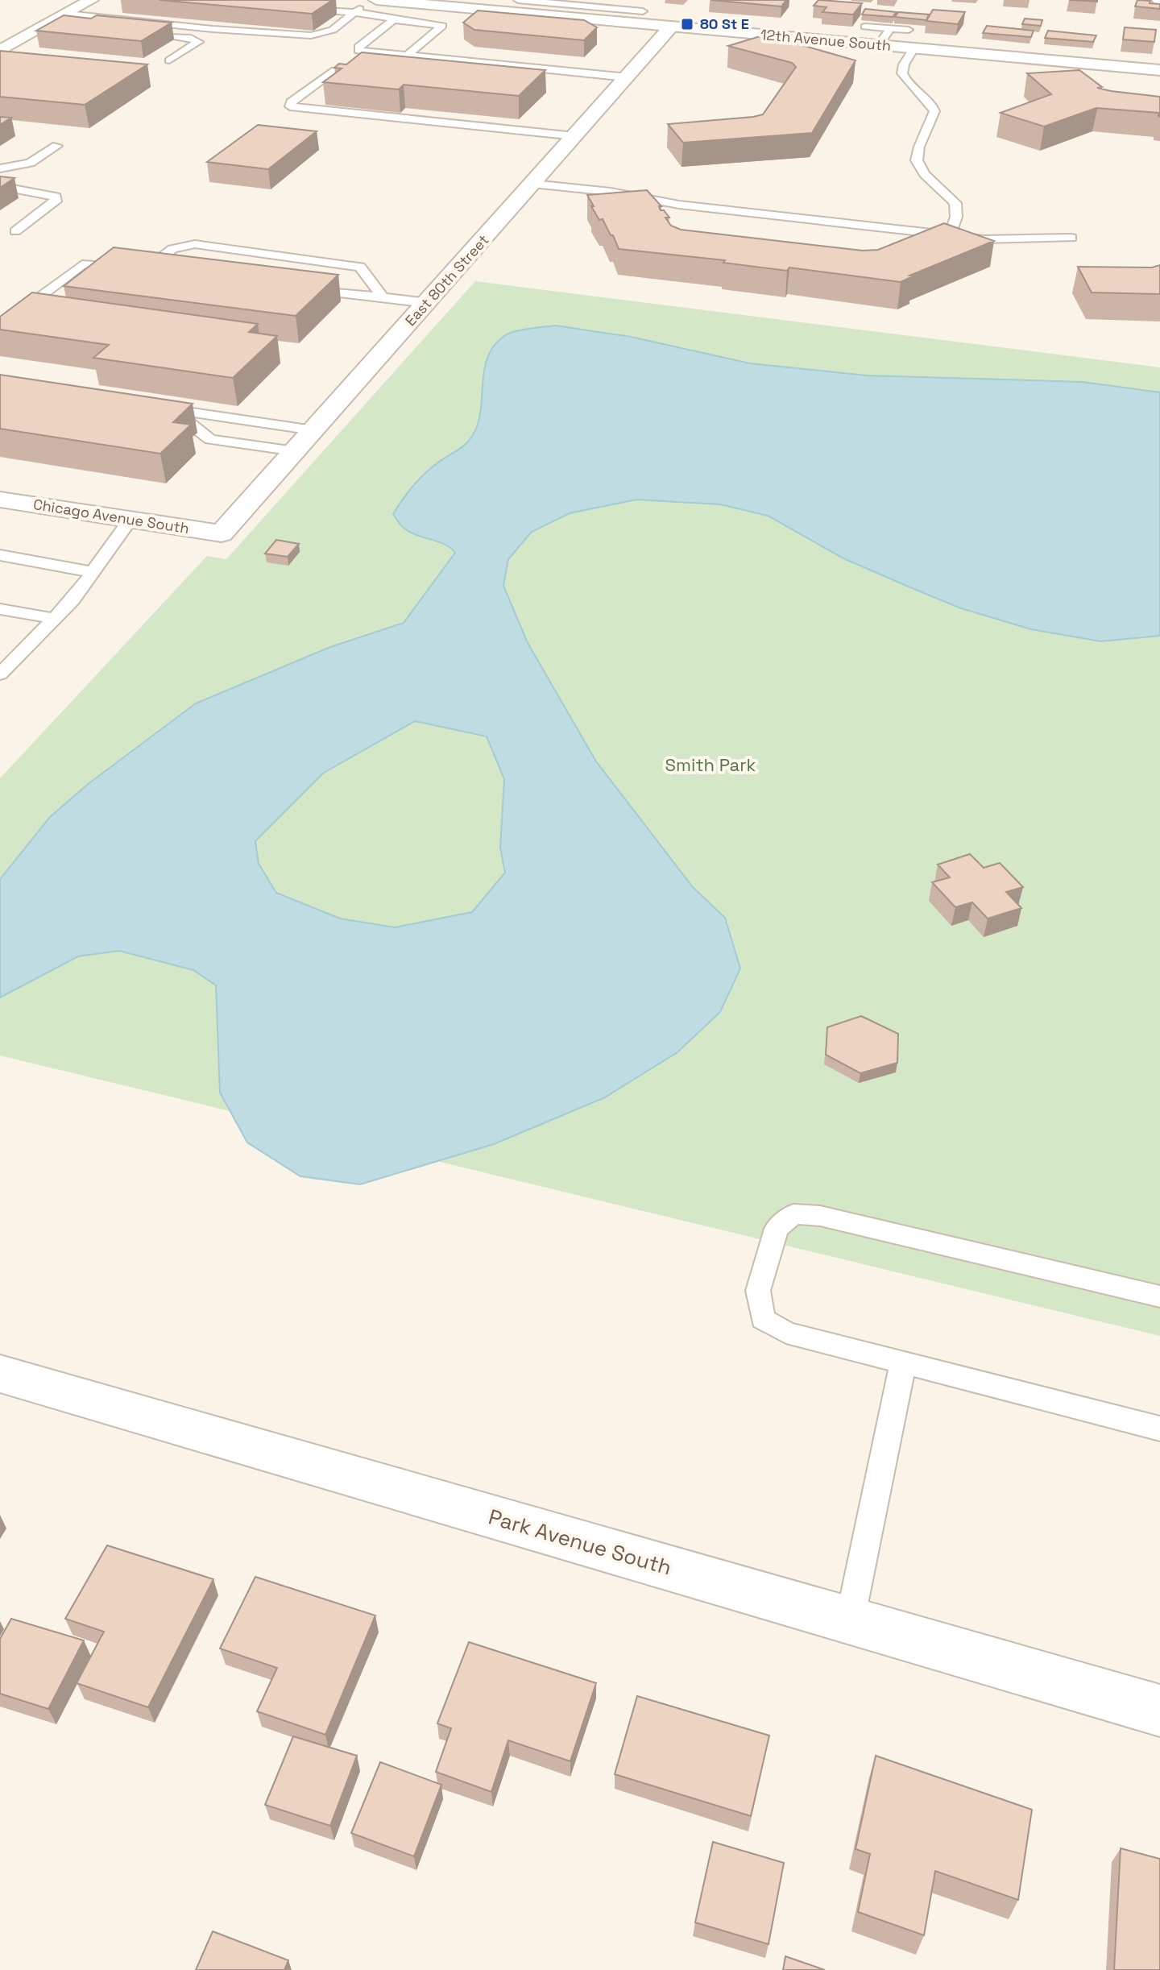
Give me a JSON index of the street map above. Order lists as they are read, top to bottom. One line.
{"streets":{"street":["12th Avenue South","East 80th Street","Chicago Avenue South","Park Avenue South"]},"crossings":[["12th Avenue South","East 80th Street"],["East 80th Street","Chicago Avenue South"]],"parks":["Smith Park"],"places":{"transit":["80 St E"]}}
